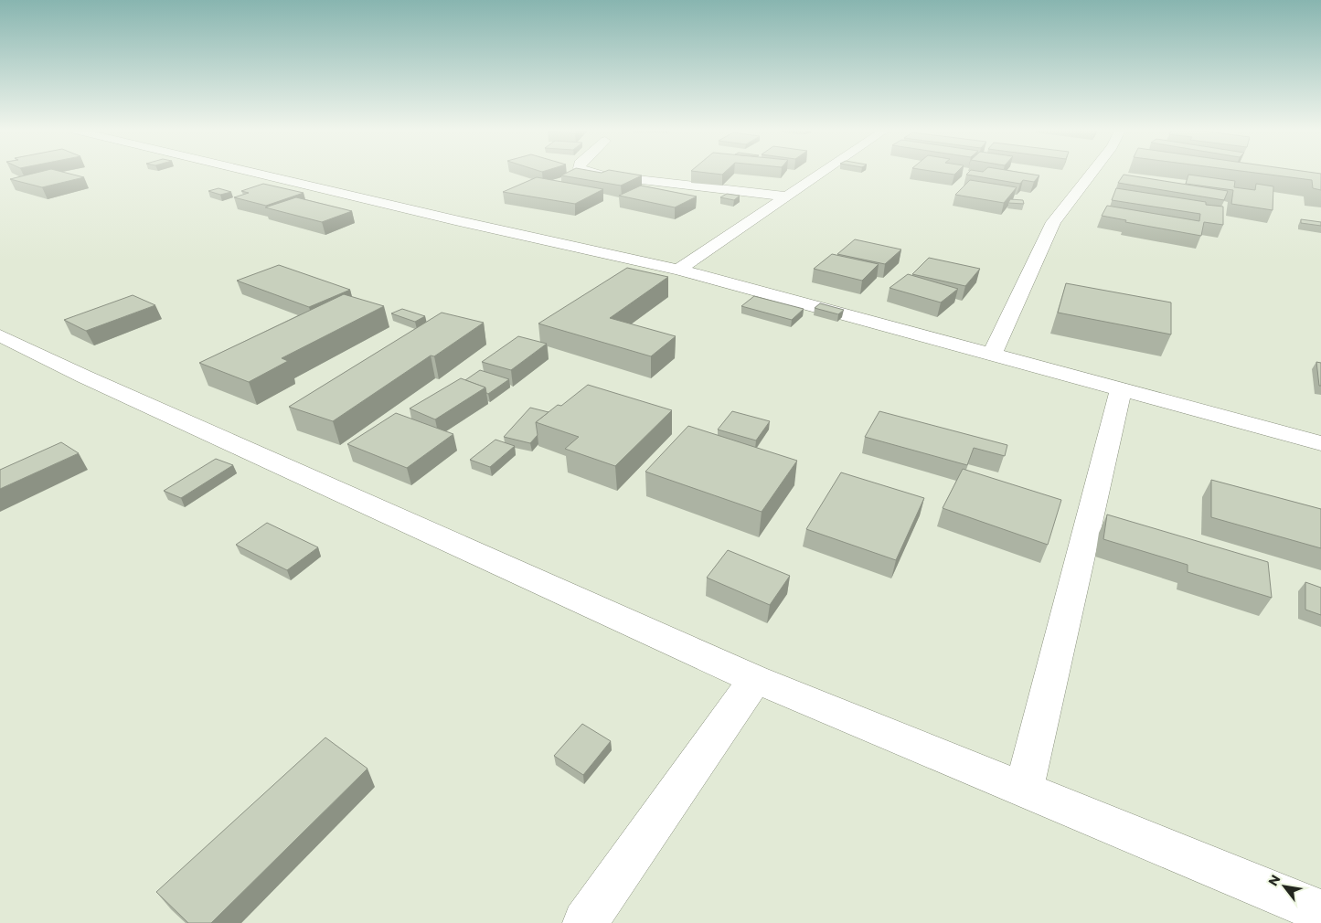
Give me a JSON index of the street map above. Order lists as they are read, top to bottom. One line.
{"north":"top left"}
